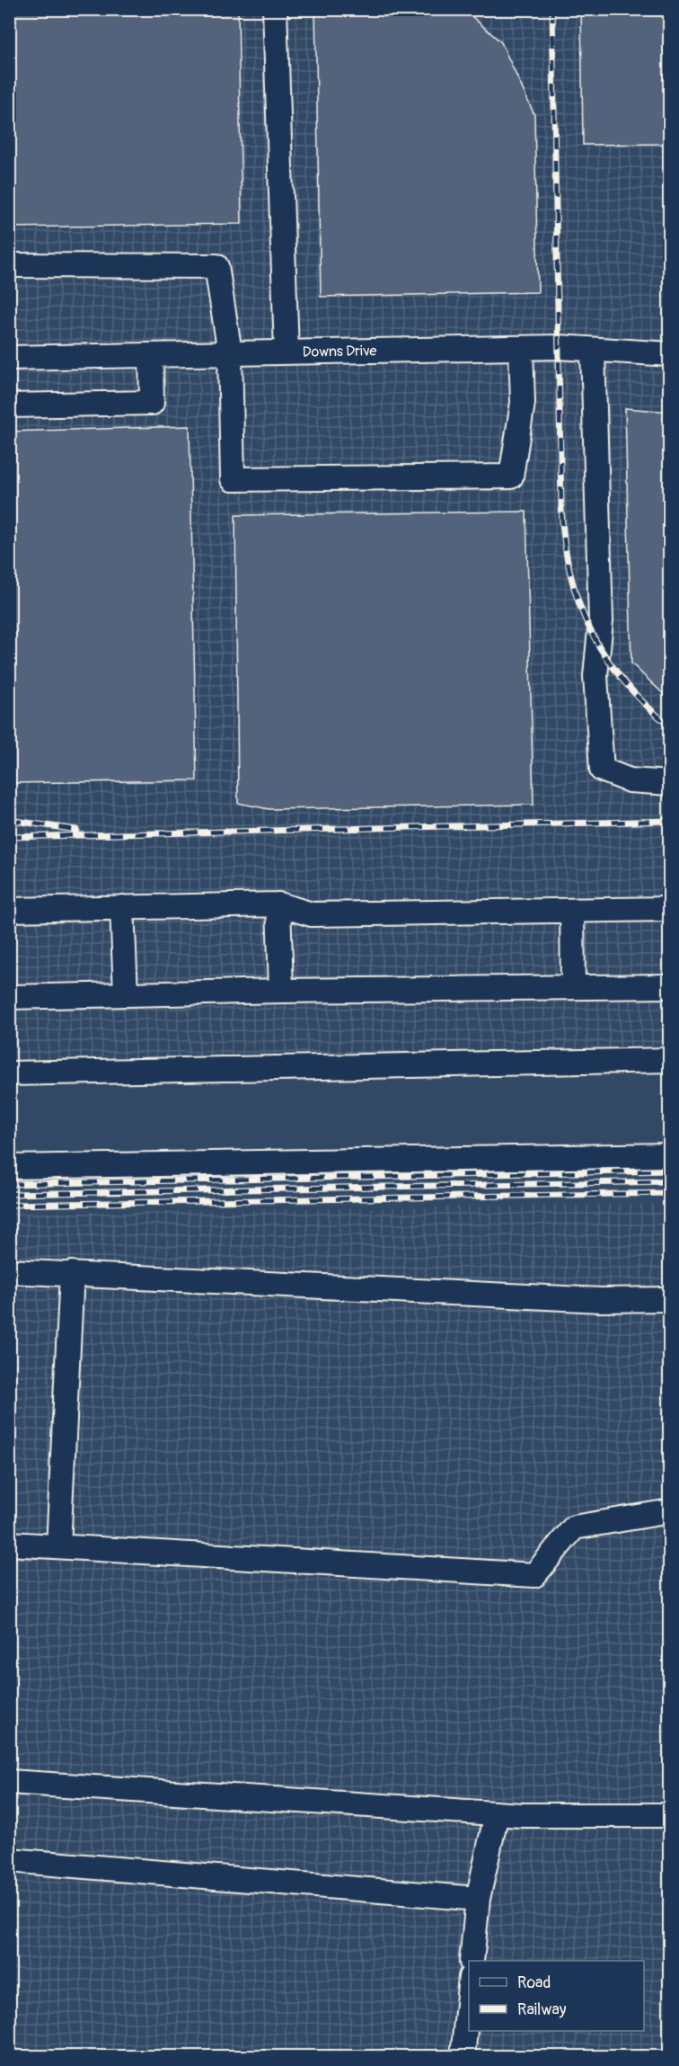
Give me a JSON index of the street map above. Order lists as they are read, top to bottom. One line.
{"streets":{"street":["Downs Drive"]},"legend":["Road","Railway"]}
